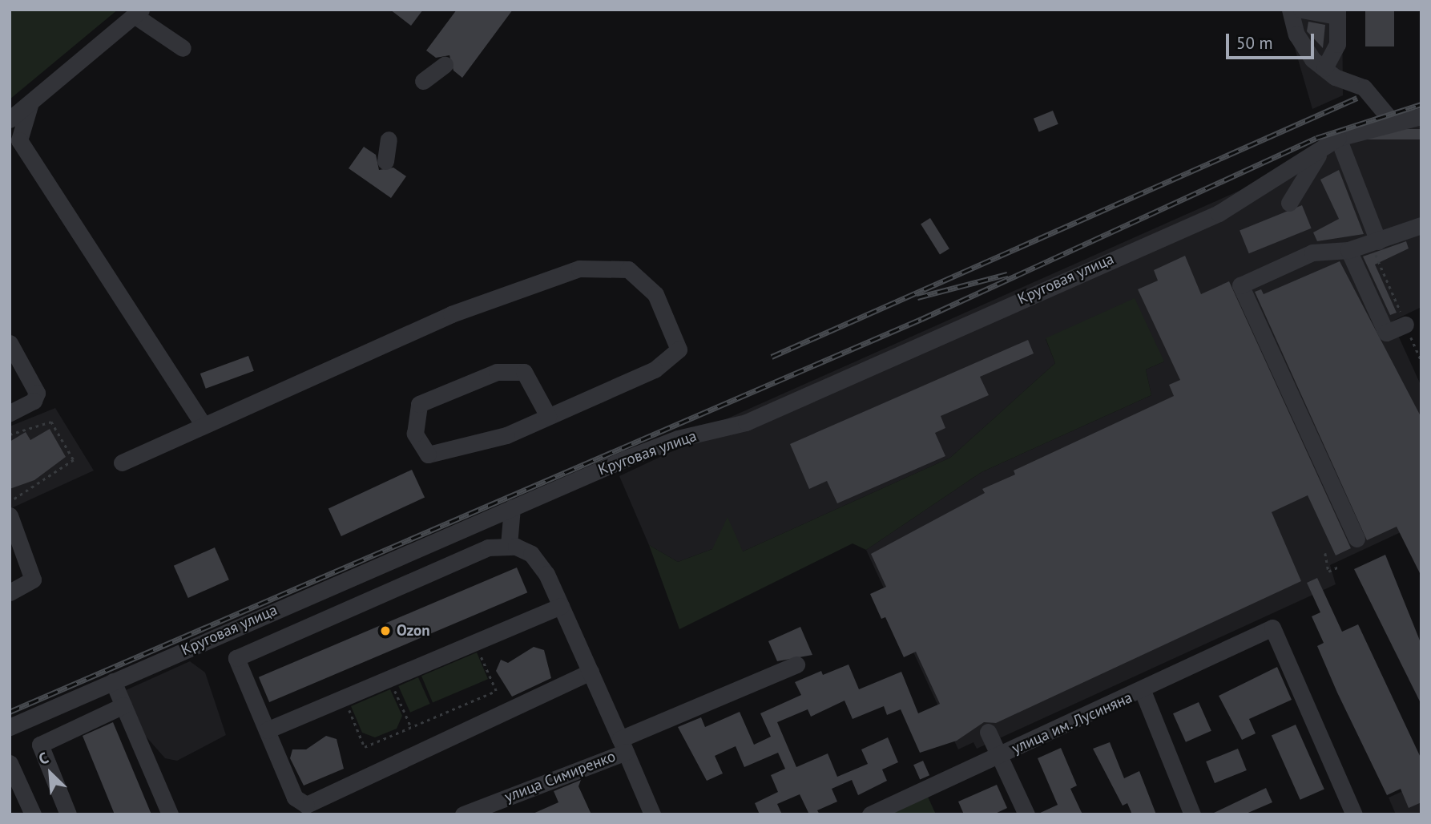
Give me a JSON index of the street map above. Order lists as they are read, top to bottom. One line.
{"streets":{"street":["Круговая улица","улица им. Лусиняна","улица Симиренко"]},"places":["Ozon"],"scale_bar":"50 m","north":"top left"}
